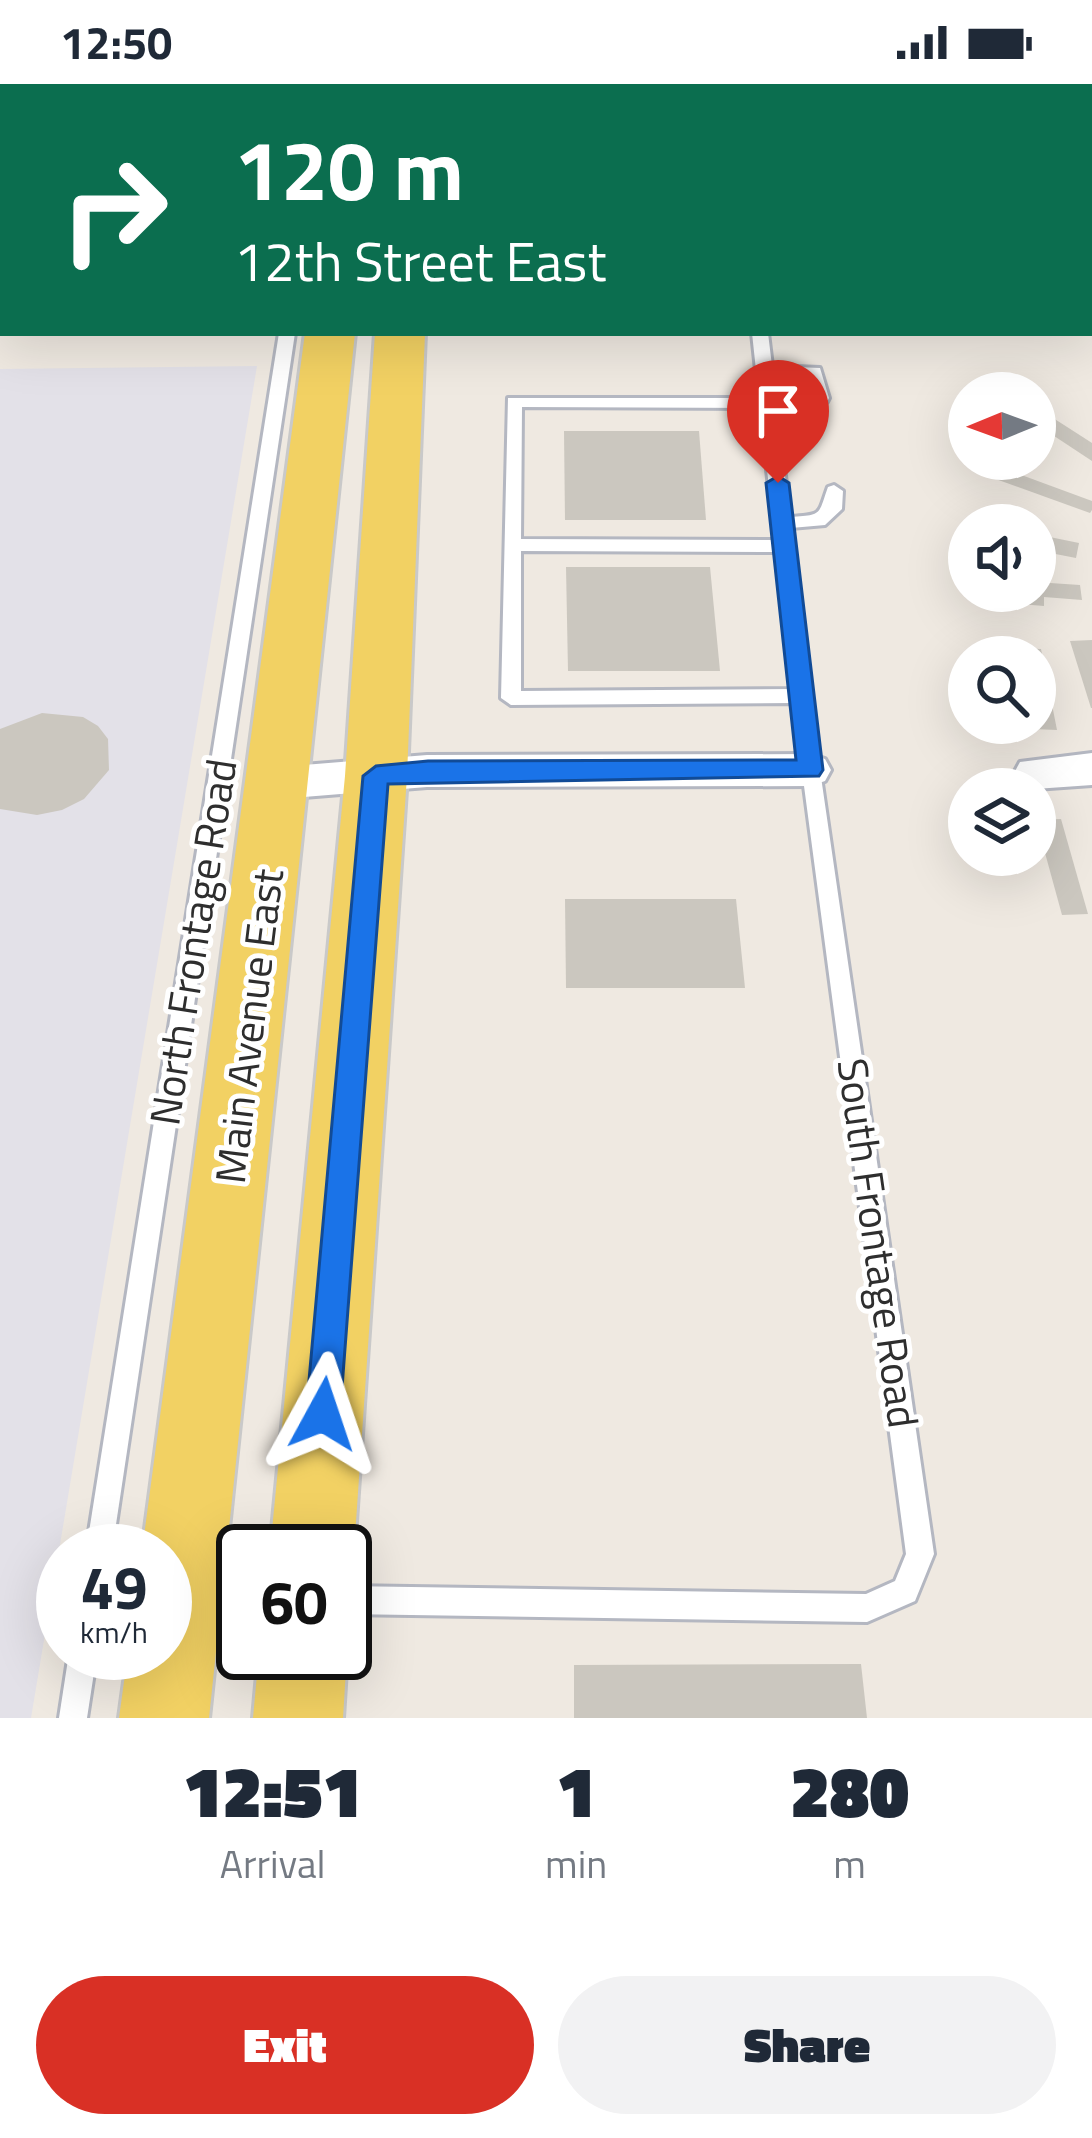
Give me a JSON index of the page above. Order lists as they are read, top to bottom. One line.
{"streets":{"main road":["Main Avenue East"],"lane":["North Frontage Road","South Frontage Road"]},"north":"left","page":{"status":"12:50","turn":["120 m","12th Street East"],"speed":"49 km/h","limit":"60","eta":["12:51","Arrival","1","min","280","m"],"buttons":["Exit","Share"]}}
